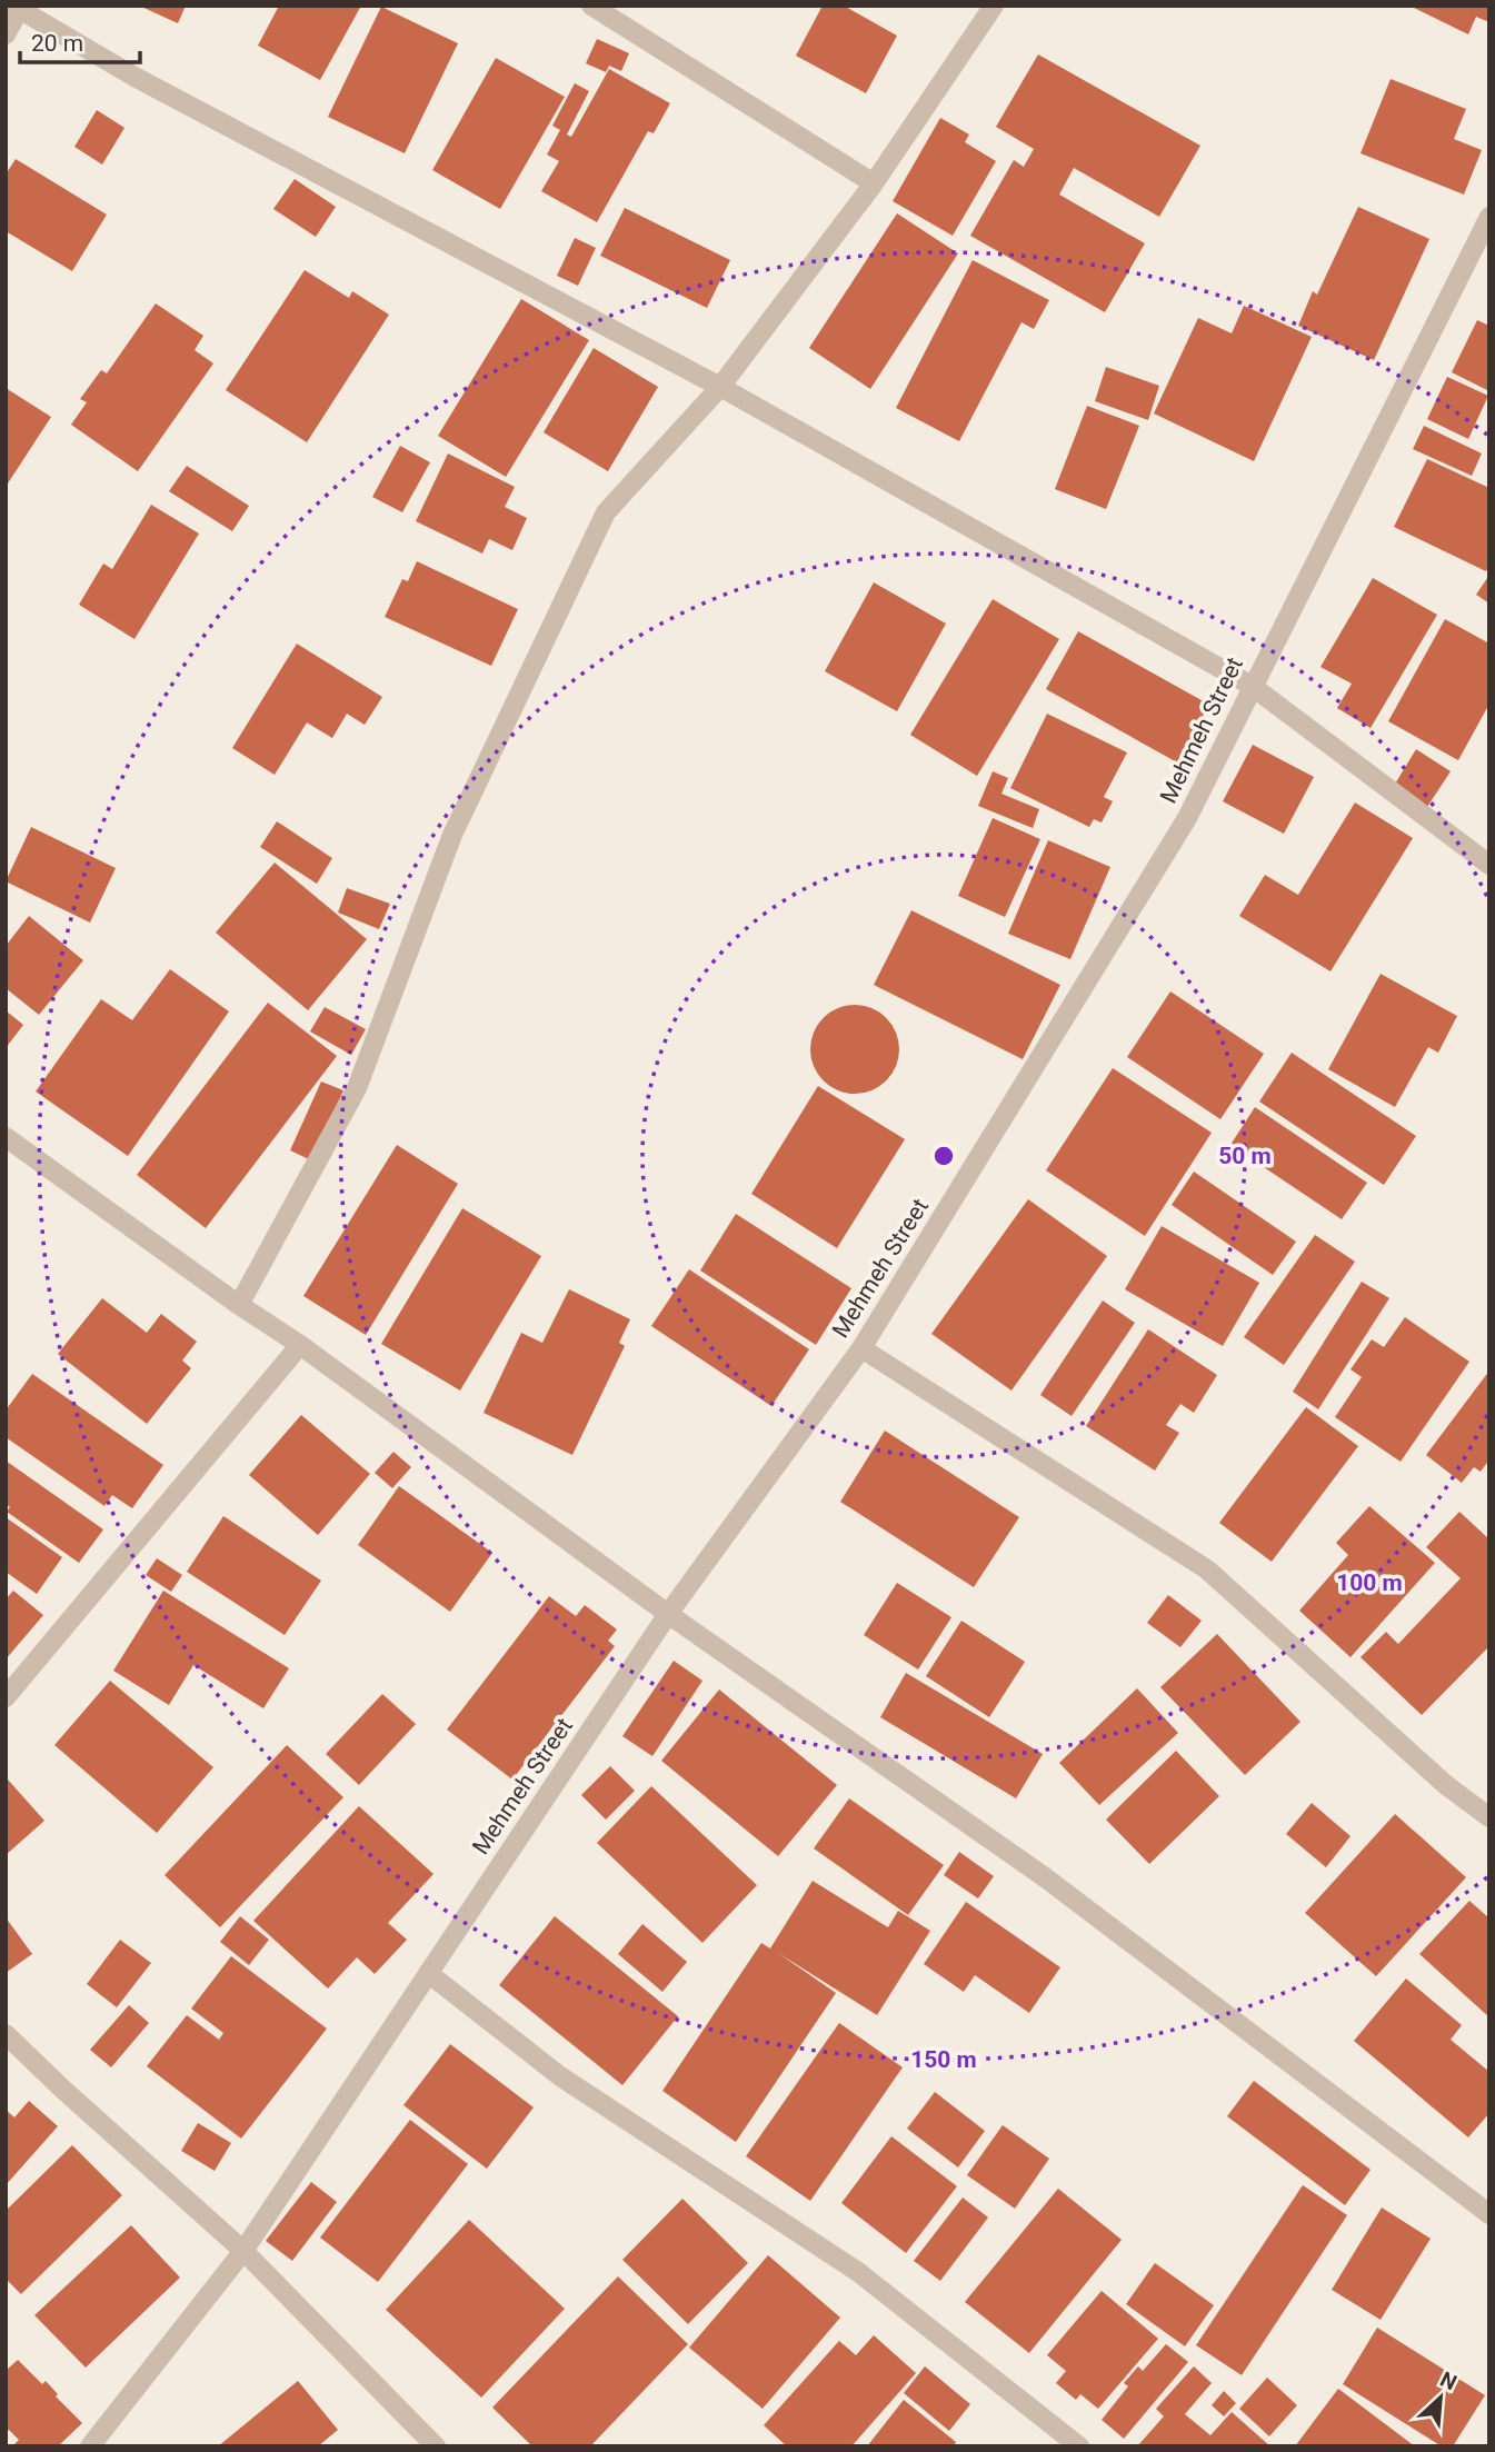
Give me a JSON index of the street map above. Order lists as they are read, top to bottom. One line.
{"streets":{"street":["Mehmeh Street"]},"scale_bar":"20 m","north":"top right","rings":["50 m","100 m","150 m"]}
